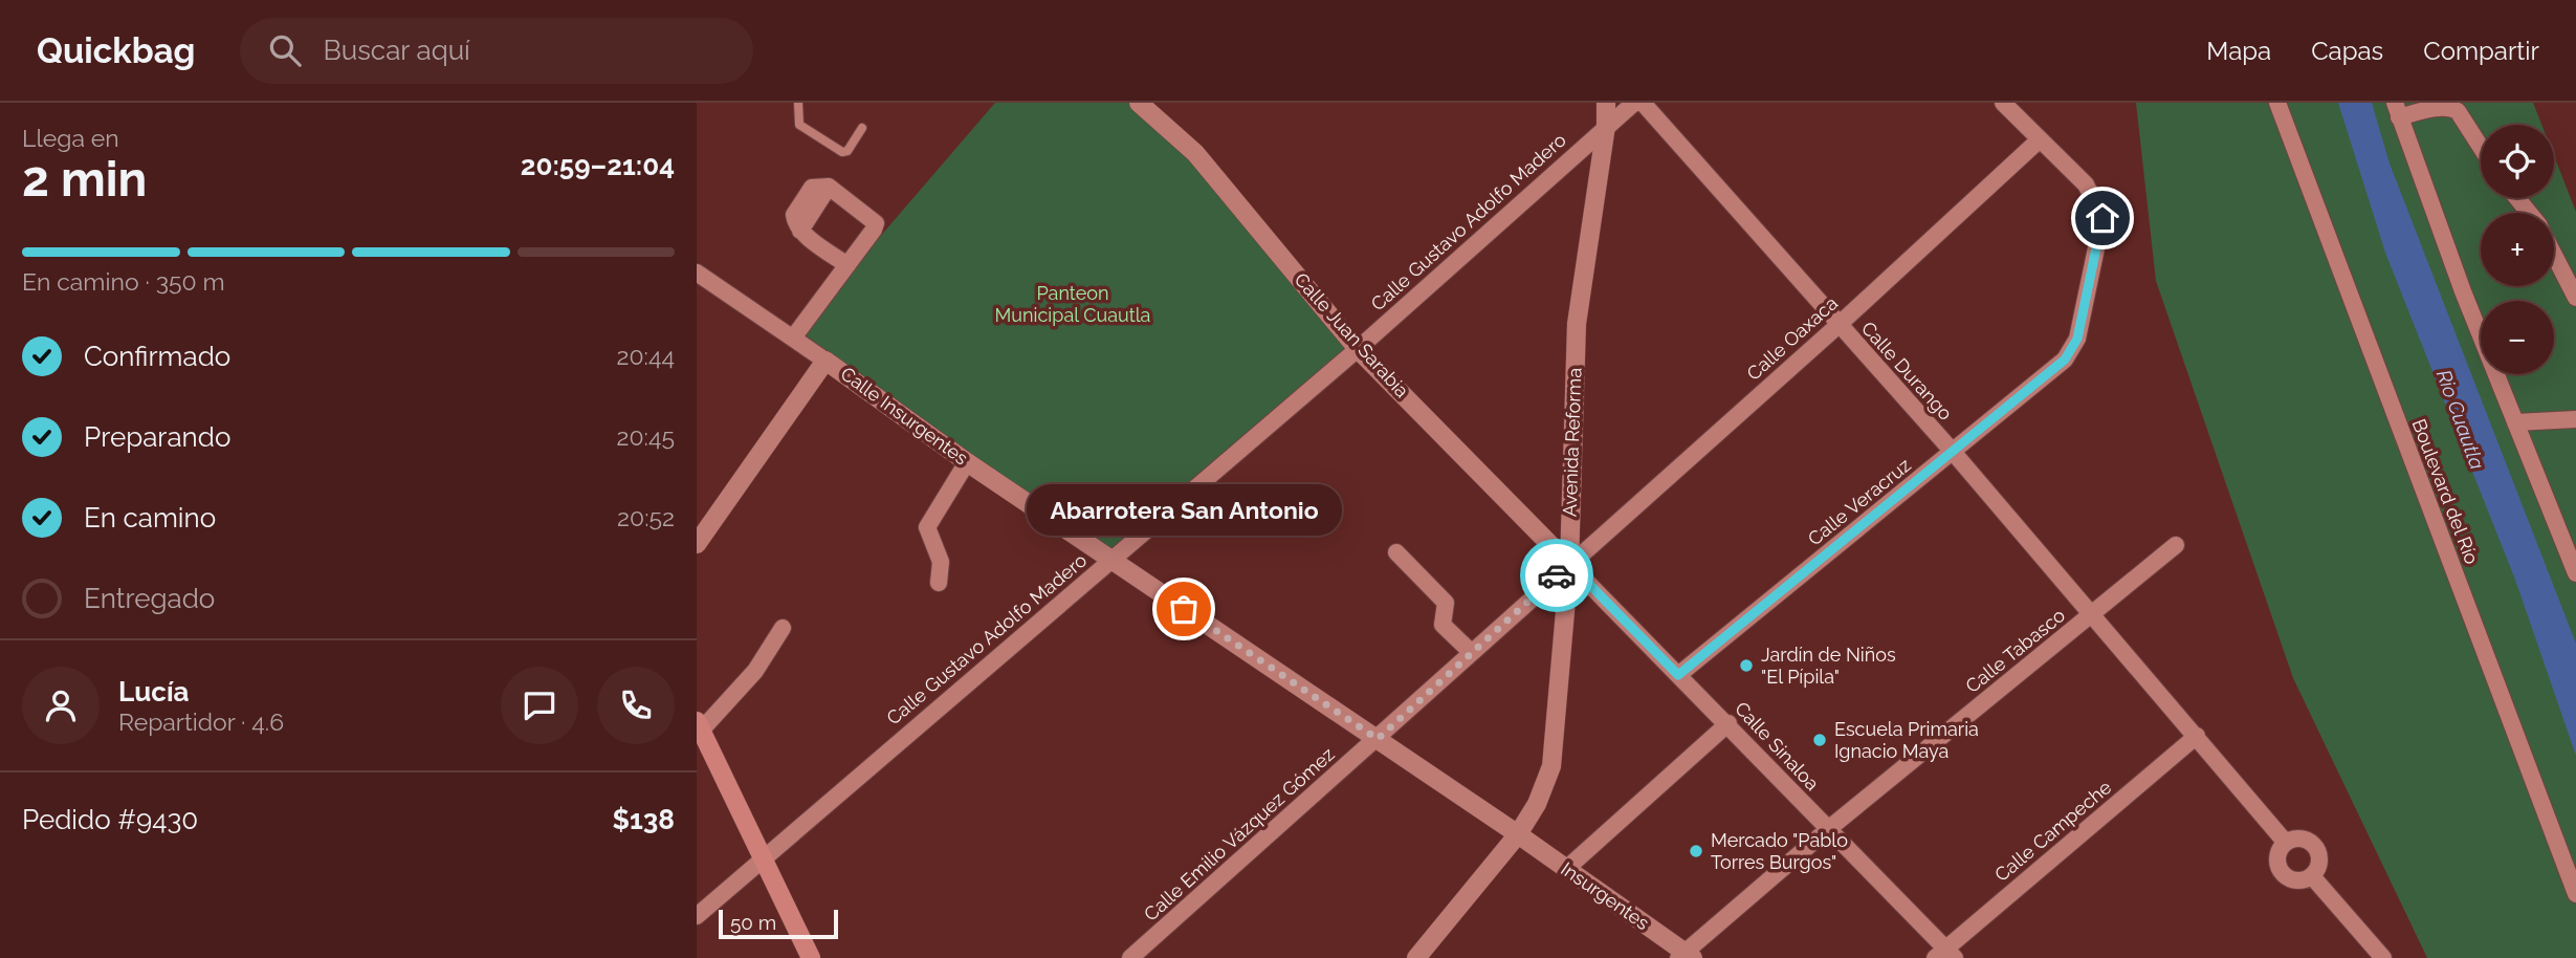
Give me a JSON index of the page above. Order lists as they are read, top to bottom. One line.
{"streets":{"street":["Calle Gustavo Adolfo Madero","Calle Juan Sarabia","Calle Oaxaca","Calle Durango","Calle Insurgentes","Avenida Reforma","Boulevard del Río","Calle Veracruz","Calle Tabasco","Calle Sinaloa","Calle Campeche","Calle Emilio Vázquez Gómez","Insurgentes"]},"crossings":[["Calle Gustavo Adolfo Madero","Calle Juan Sarabia"],["Calle Gustavo Adolfo Madero","Calle Insurgentes"],["Calle Gustavo Adolfo Madero","Avenida Reforma"],["Calle Juan Sarabia","Calle Oaxaca"],["Calle Juan Sarabia","Avenida Reforma"],["Calle Juan Sarabia","Calle Sinaloa"],["Calle Juan Sarabia","Calle Emilio Vázquez Gómez"],["Calle Oaxaca","Calle Durango"],["Calle Oaxaca","Avenida Reforma"],["Calle Oaxaca","Calle Veracruz"],["Calle Oaxaca","Calle Sinaloa"],["Calle Oaxaca","Calle Emilio Vázquez Gómez"],["Calle Durango","Calle Veracruz"],["Calle Durango","Calle Tabasco"],["Calle Durango","Calle Campeche"],["Calle Insurgentes","Calle Emilio Vázquez Gómez"],["Calle Insurgentes","Insurgentes"],["Avenida Reforma","Calle Sinaloa"],["Avenida Reforma","Calle Emilio Vázquez Gómez"],["Avenida Reforma","Insurgentes"],["Calle Veracruz","Calle Sinaloa"],["Calle Tabasco","Calle Sinaloa"],["Calle Tabasco","Insurgentes"],["Calle Sinaloa","Calle Campeche"],["Calle Sinaloa","Calle Emilio Vázquez Gómez"],["Calle Emilio Vázquez Gómez","Insurgentes"]],"water":["Rio Cuautla"],"parks":["Panteon Municipal Cuautla"],"places":["Abarrotera San Antonio","Jardín de Niños \"El Pípila\"","Escuela Primaria Ignacio Maya","Mercado \"Pablo Torres Burgos\""],"scale_bar":"50 m","page":{"header":"Quickbag","search":"Buscar aquí","nav":["Mapa","Capas","Compartir"],"heading":["2 min","Llega en","20:59–21:04"],"panel":["Lucía","Repartidor · 4.6","Pedido #9430","$138"],"map_buttons":["+","−"],"bar":"En camino · 350 m","list":[["Confirmado","20:44"],["Preparando","20:45"],["En camino","20:52"],"Entregado"],"bubble":"Abarrotera San Antonio","scale":"50 m"}}
